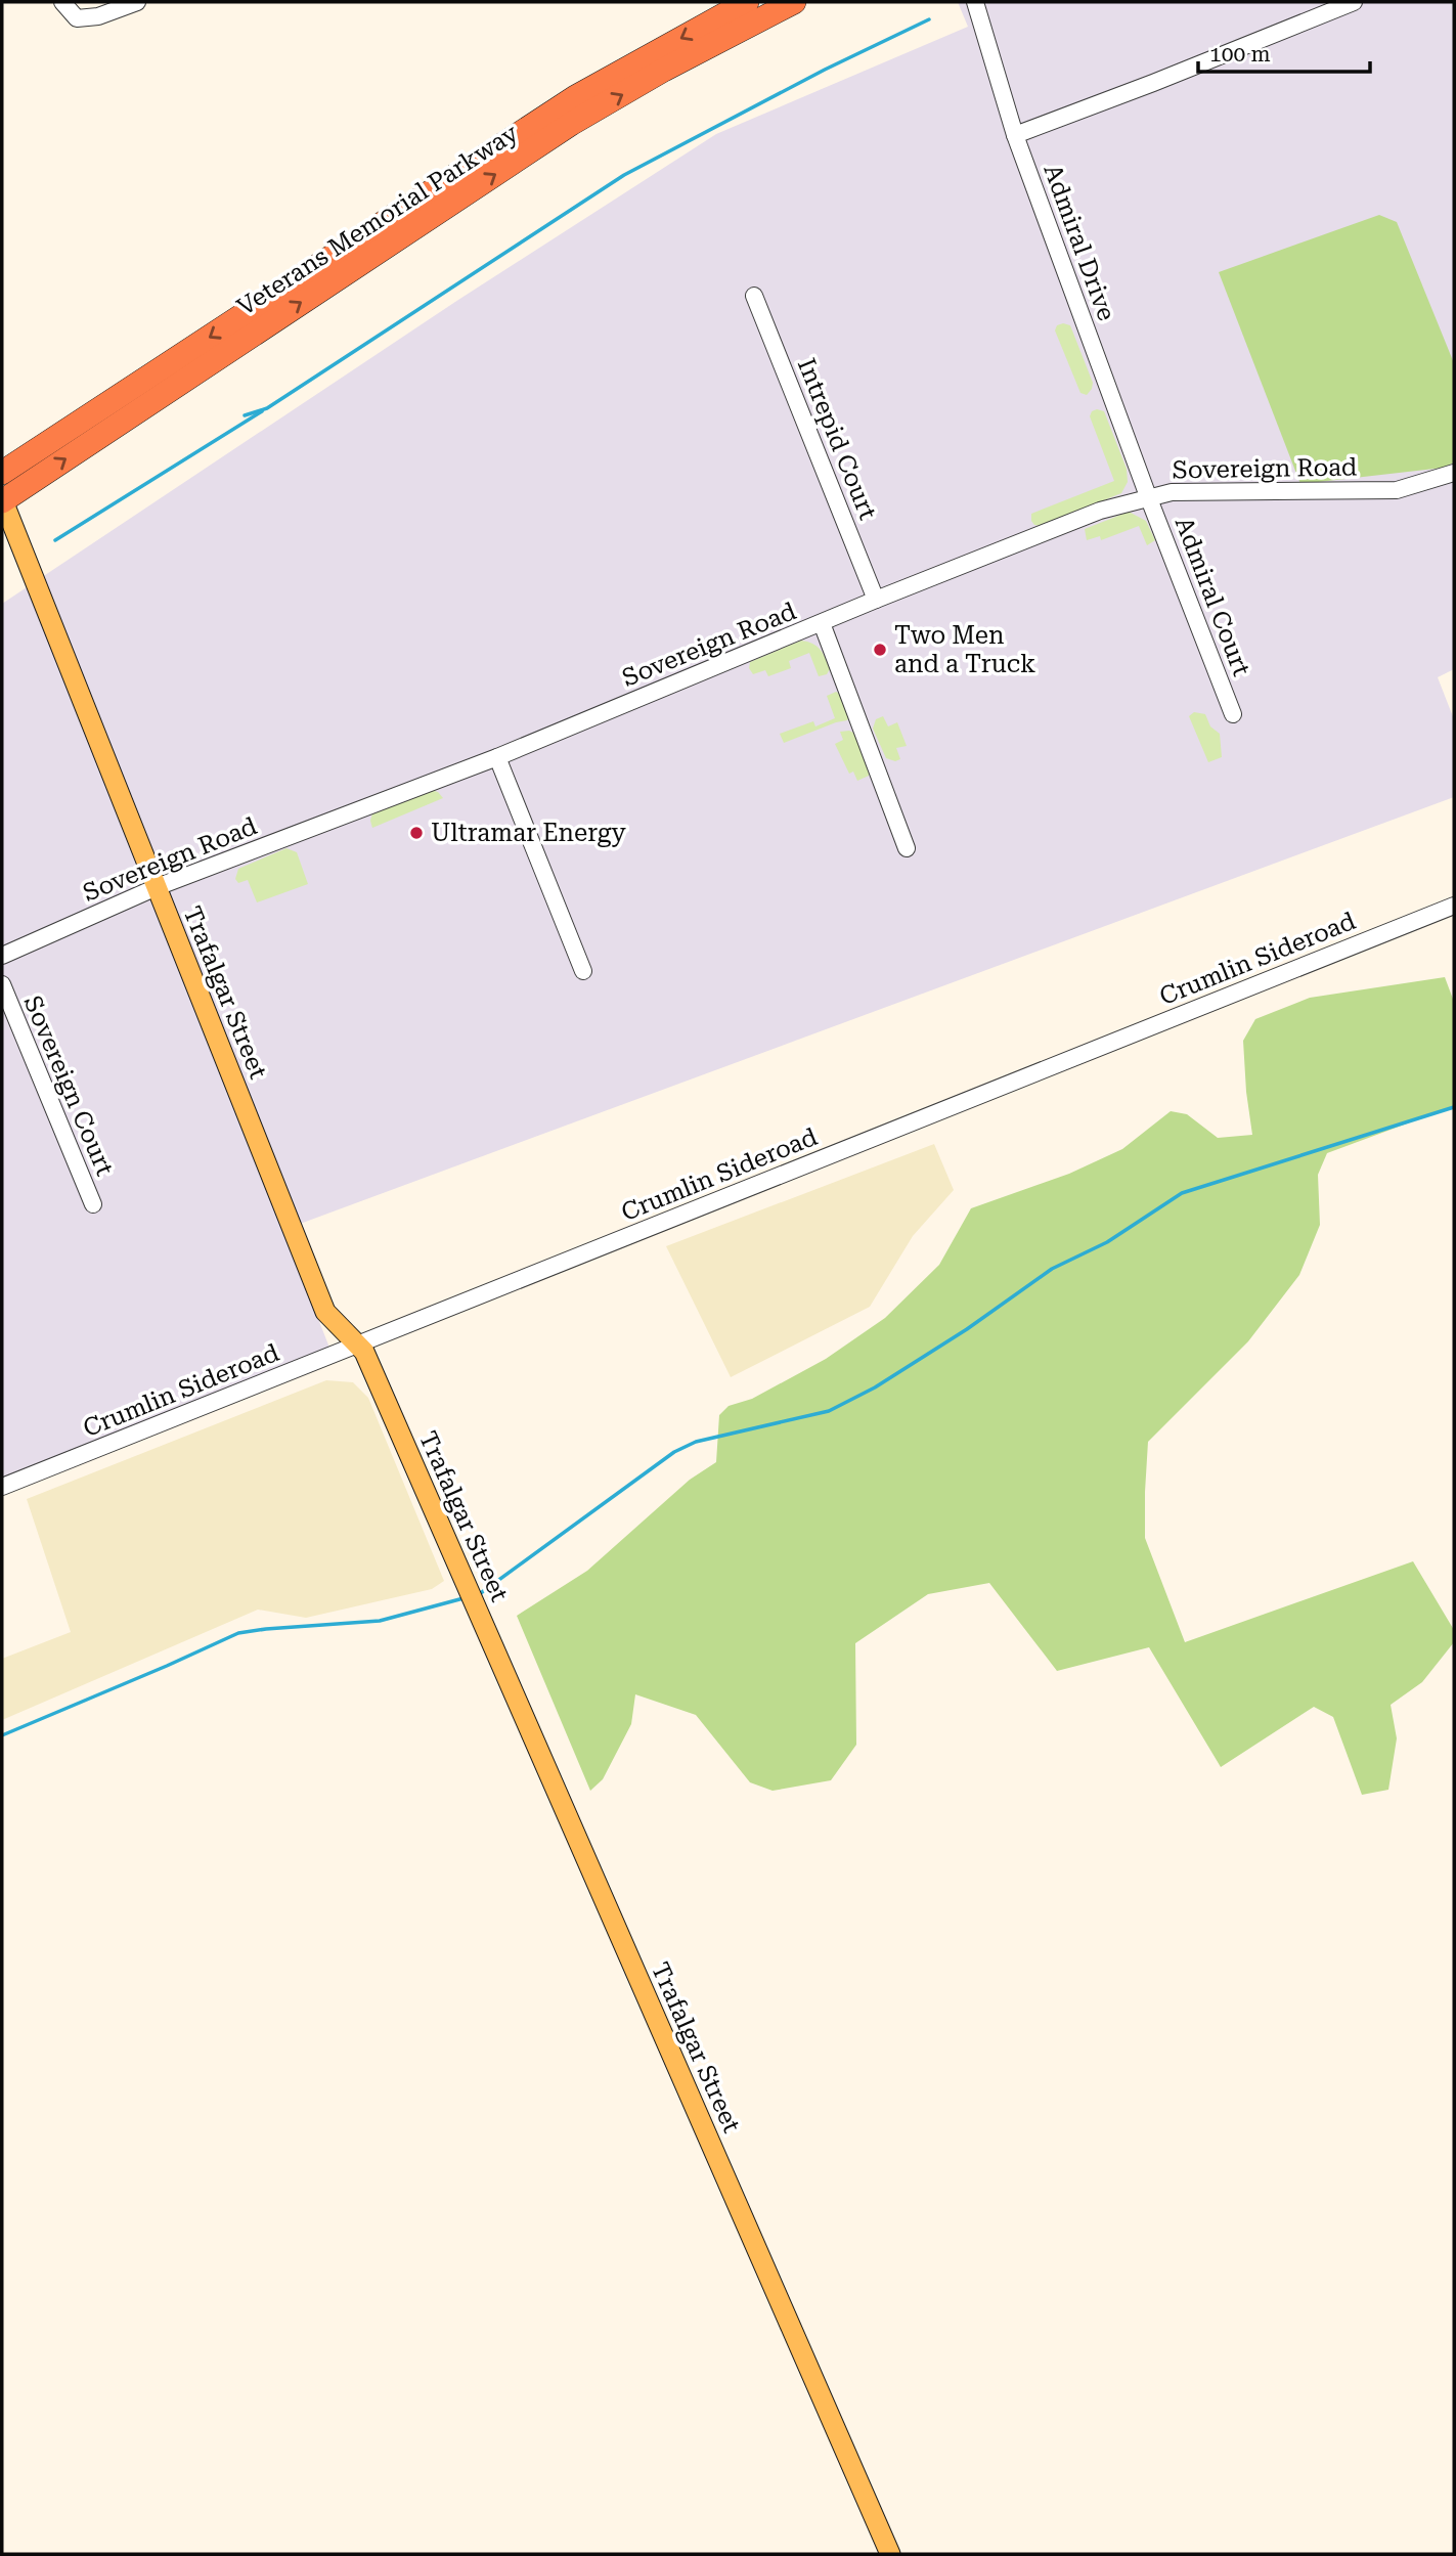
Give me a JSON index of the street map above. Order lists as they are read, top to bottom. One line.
{"streets":{"highway":["Veterans Memorial Parkway"],"main road":["Trafalgar Street"],"street":["Admiral Drive","Intrepid Court","Sovereign Road","Admiral Court","Crumlin Sideroad","Sovereign Court"]},"crossings":[["Veterans Memorial Parkway","Trafalgar Street"],["Admiral Drive","Sovereign Road"],["Admiral Drive","Admiral Court"],["Intrepid Court","Sovereign Road"],["Sovereign Road","Admiral Court"],["Sovereign Road","Trafalgar Street"],["Crumlin Sideroad","Trafalgar Street"]],"places":["Two Men and a Truck","Ultramar Energy"],"scale_bar":"100 m"}
